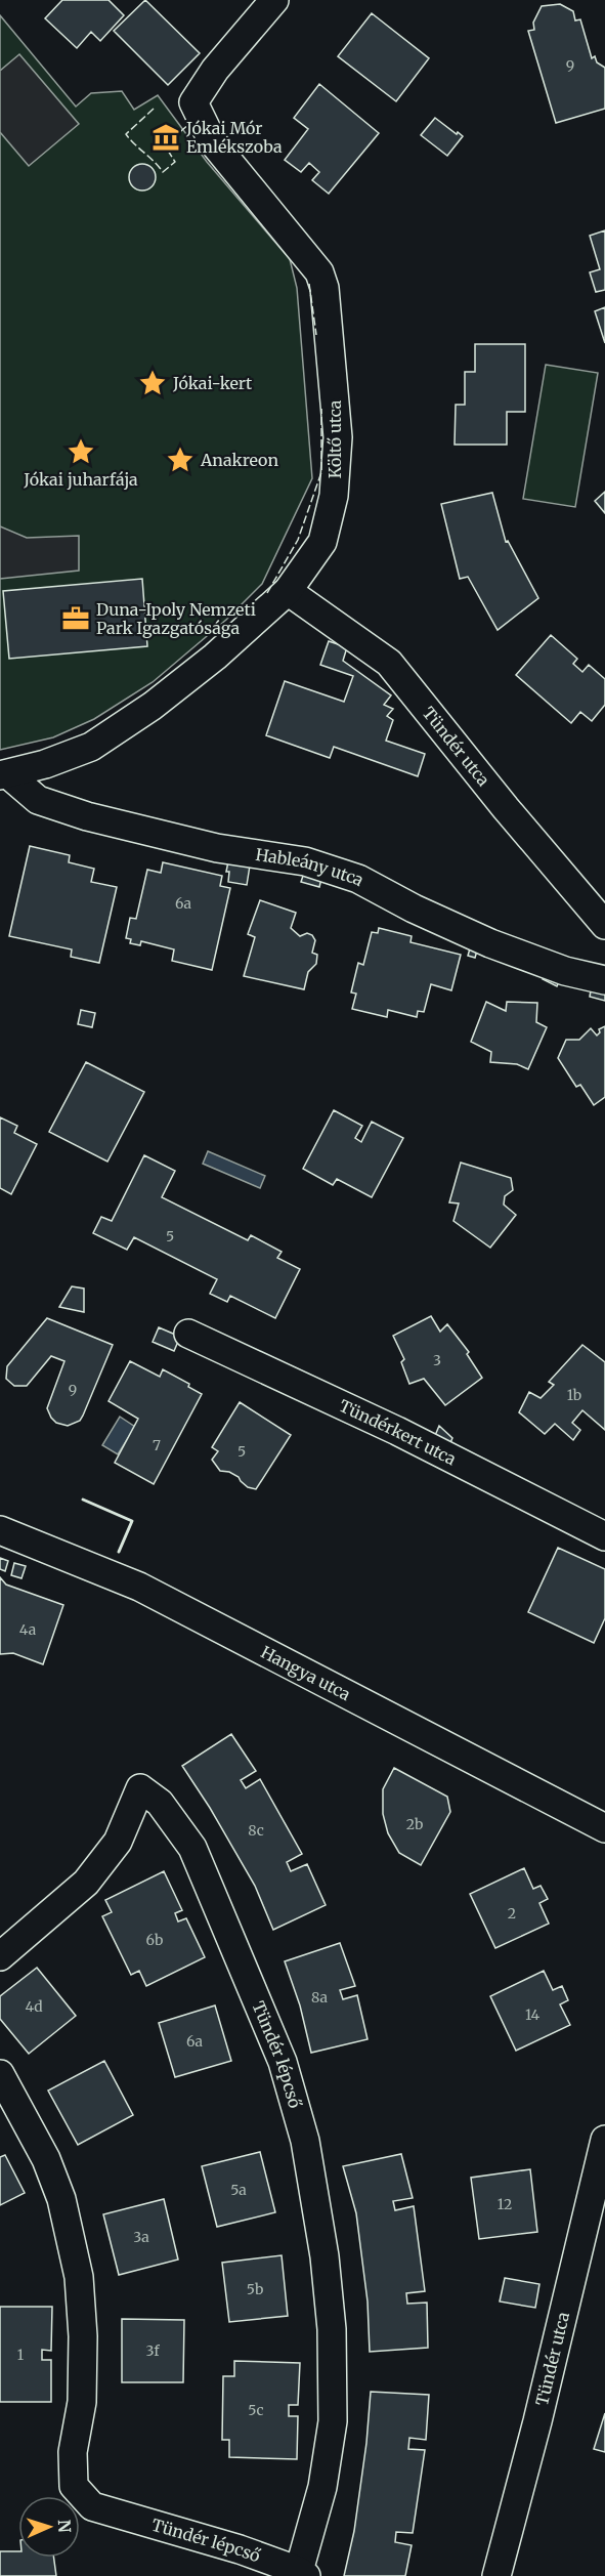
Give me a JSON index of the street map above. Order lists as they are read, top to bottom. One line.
{"streets":{"street":["Költő utca","Tündér utca","Hableány utca","Tündérkert utca","Hangya utca","Tündér lépcső"]},"crossings":[["Költő utca","Tündér utca"],["Költő utca","Hableány utca"]],"places":{"museum":["Jókai Mór Emlékszoba"],"place":["Jókai-kert","Jókai juharfája","Anakreon"],"office":["Duna-Ipoly Nemzeti Park Igazgatósága"]},"house_numbers":["9","6a","5","3","9","1b","7","5","4a","2b","8c","2","6b","8a","4d","14","6a","5a","12","3a","5b","3f","1","5c"],"north":"right"}
